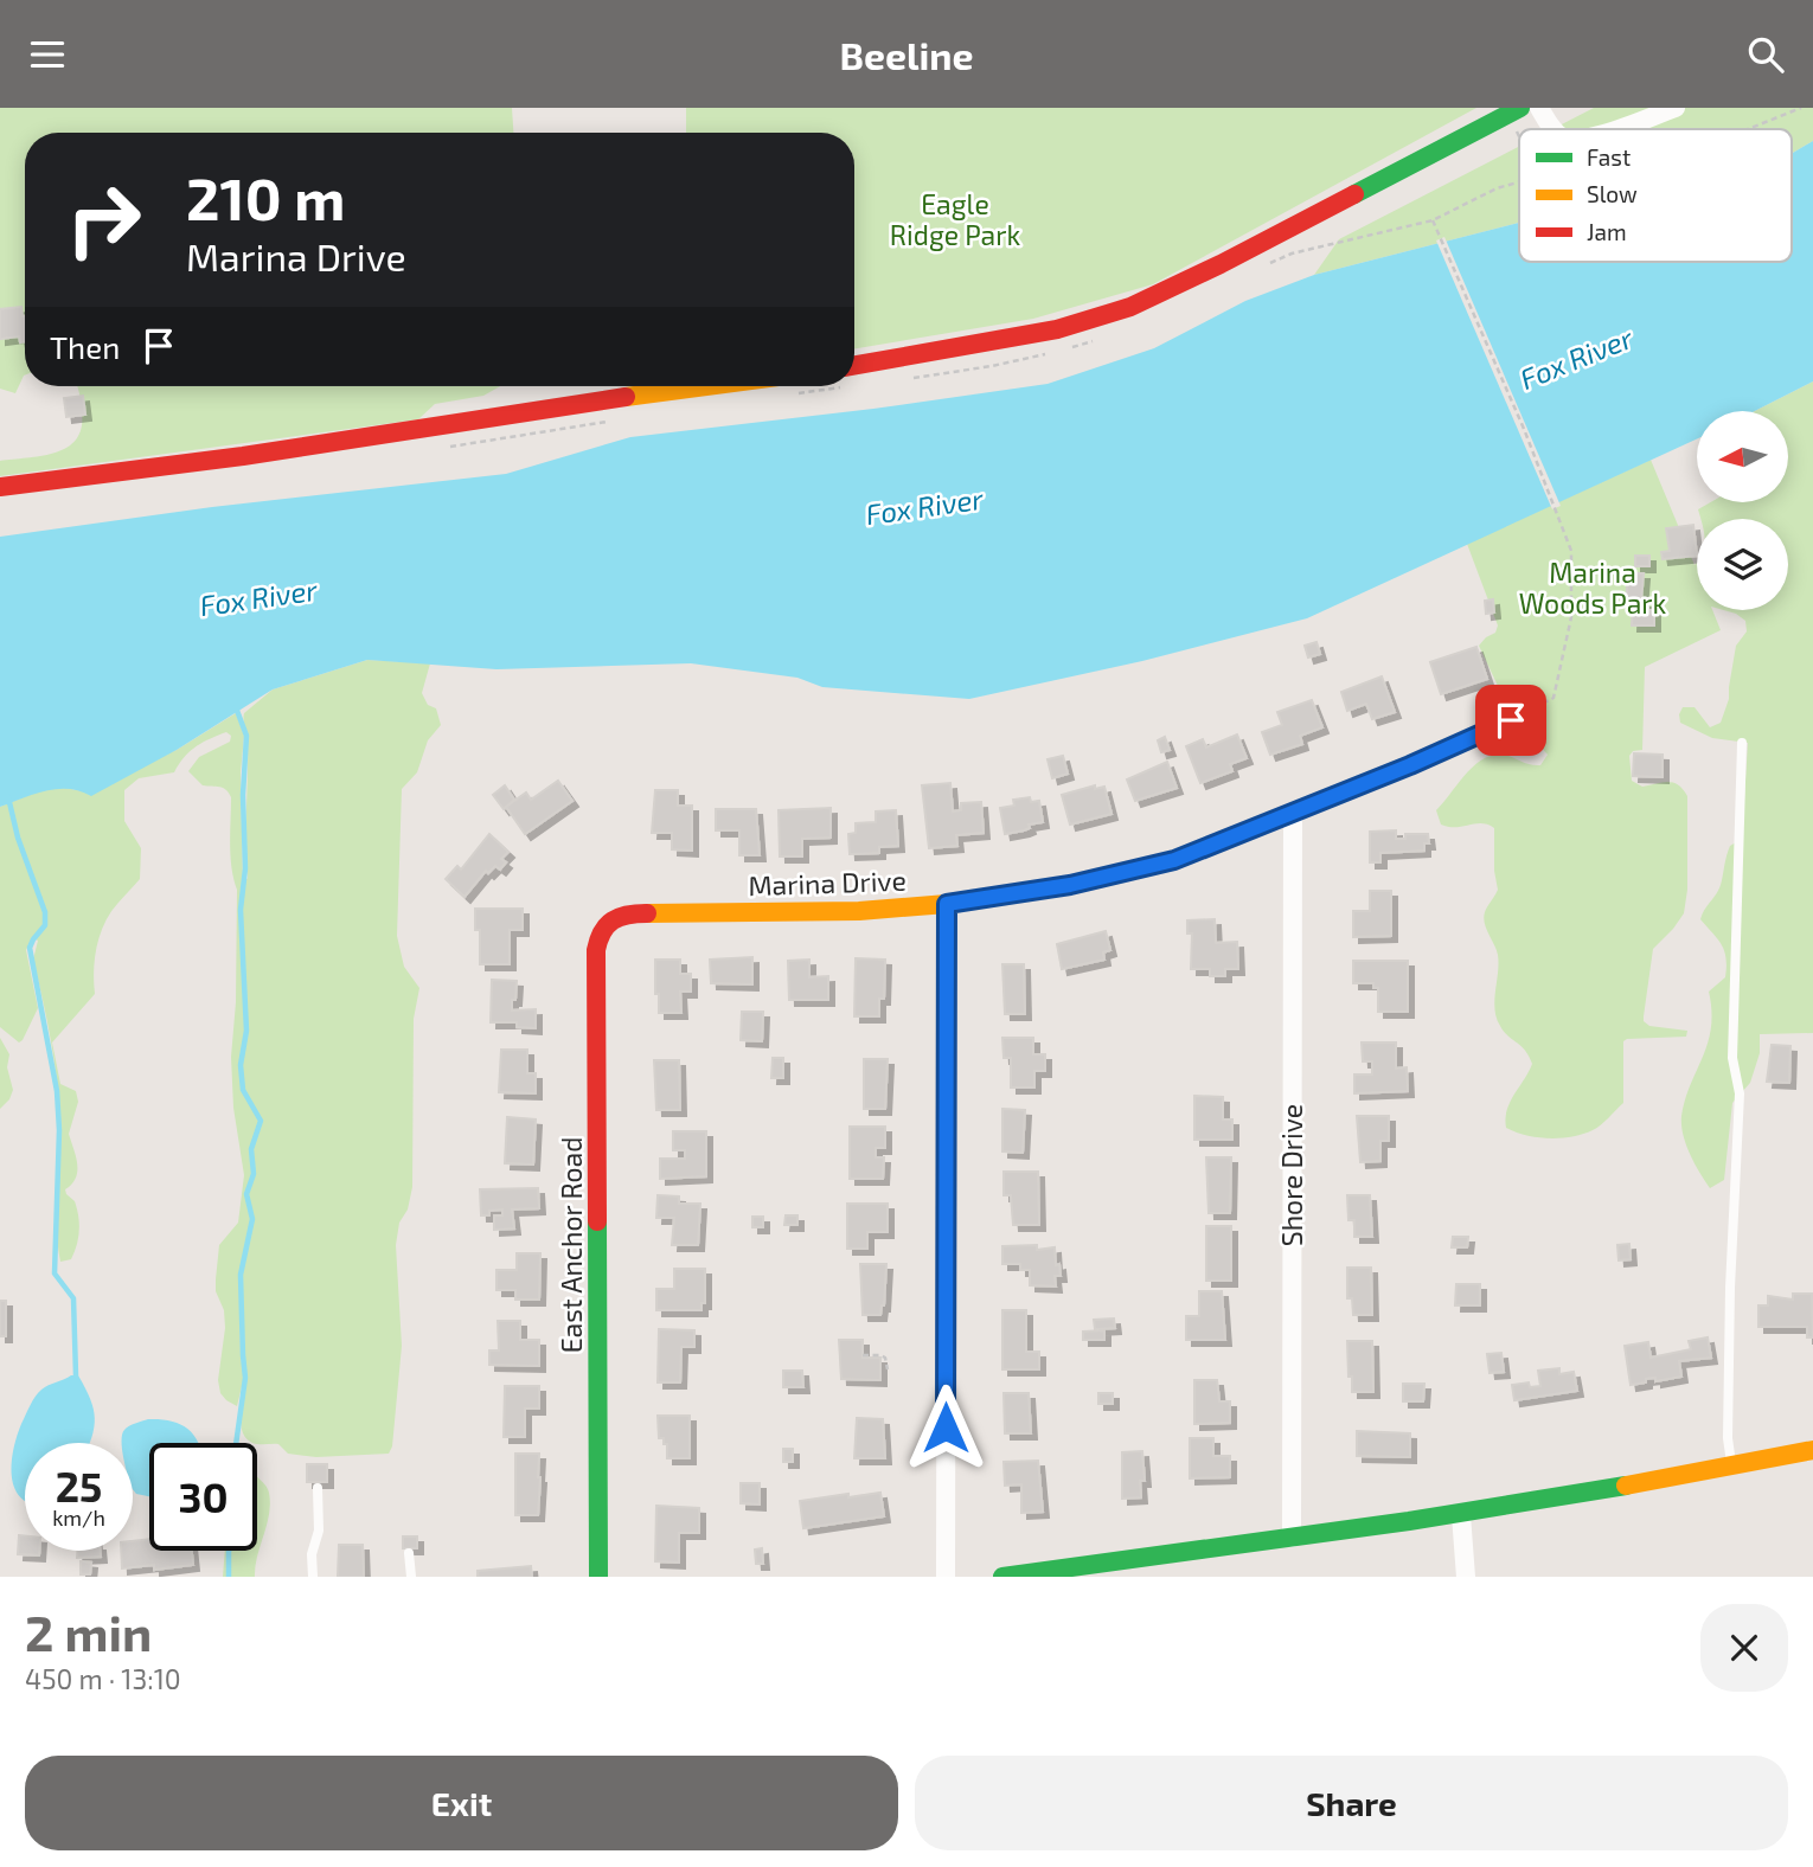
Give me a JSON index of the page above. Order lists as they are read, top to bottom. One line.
{"streets":{"street":["Marina Drive","Shore Drive","East Anchor Road"]},"crossings":[["Marina Drive","Shore Drive"],["Marina Drive","East Anchor Road"]],"water":["Fox River"],"parks":["Eagle Ridge Park","Marina Woods Park"],"legend":["Fast","Slow","Jam"],"north":"left","page":{"header":"Beeline","turn":["210 m","Marina Drive"],"then":"Then","speed":"25 km/h","limit":"30","heading":["2 min","450 m · 13:10"],"buttons":["Exit","Share"]}}
